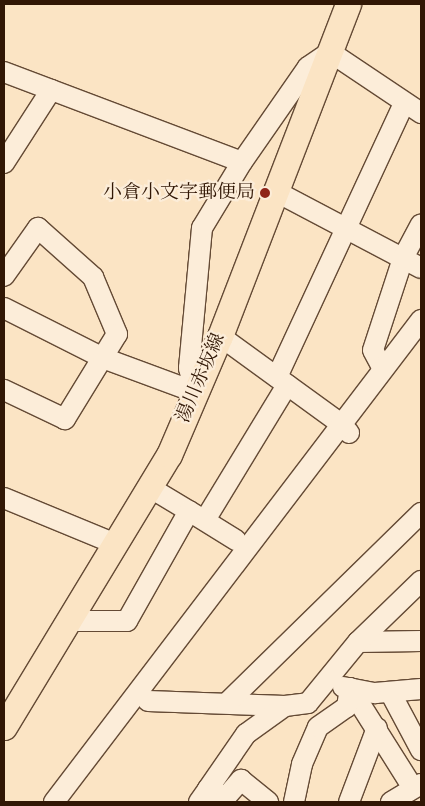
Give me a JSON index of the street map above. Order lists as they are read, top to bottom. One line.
{"streets":{"main road":["湯川赤坂線"]},"places":["小倉小文字郵便局"]}
